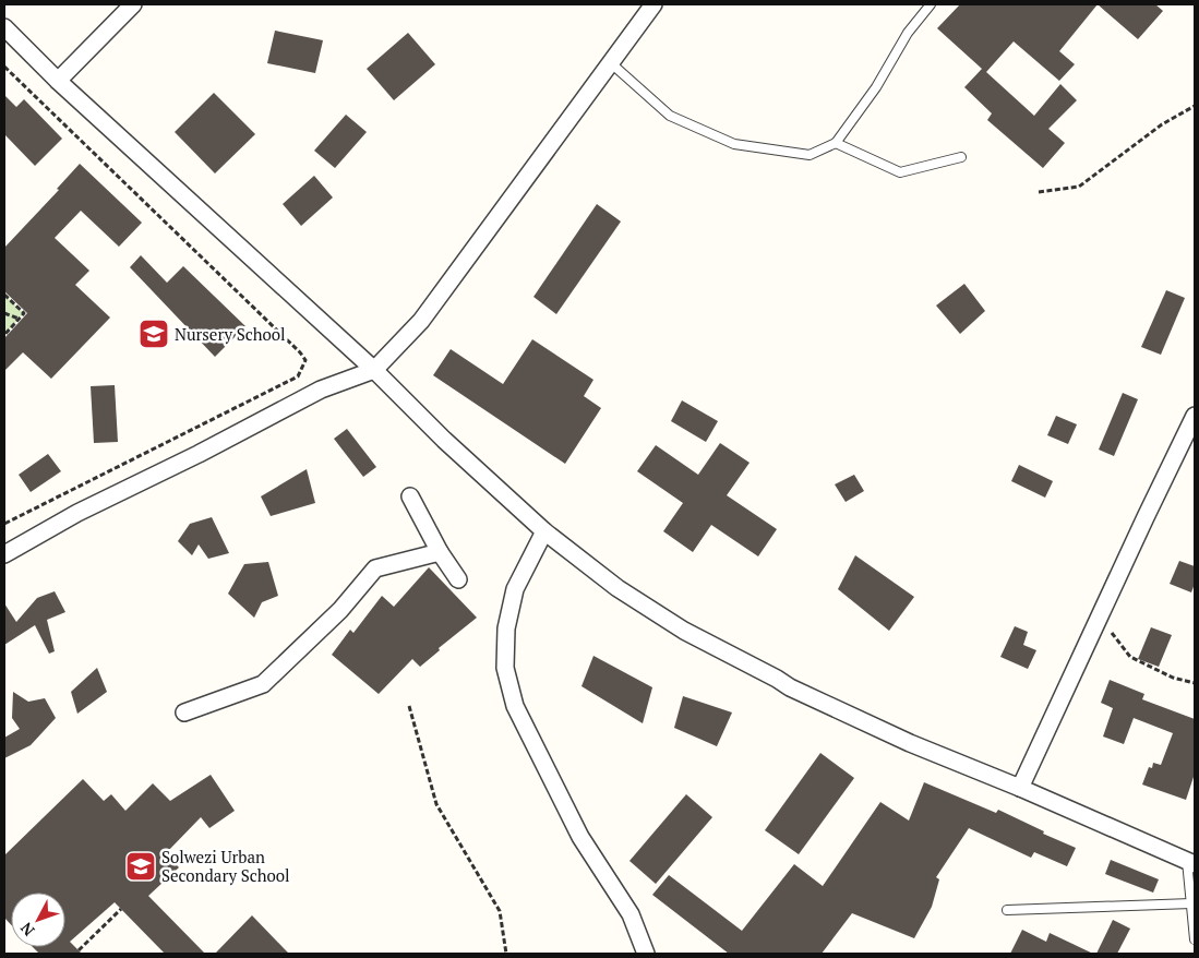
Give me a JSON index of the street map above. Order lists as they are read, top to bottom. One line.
{"places":{"school or university":["Nursery School","Solwezi Urban Secondary School"]},"north":"bottom left"}
